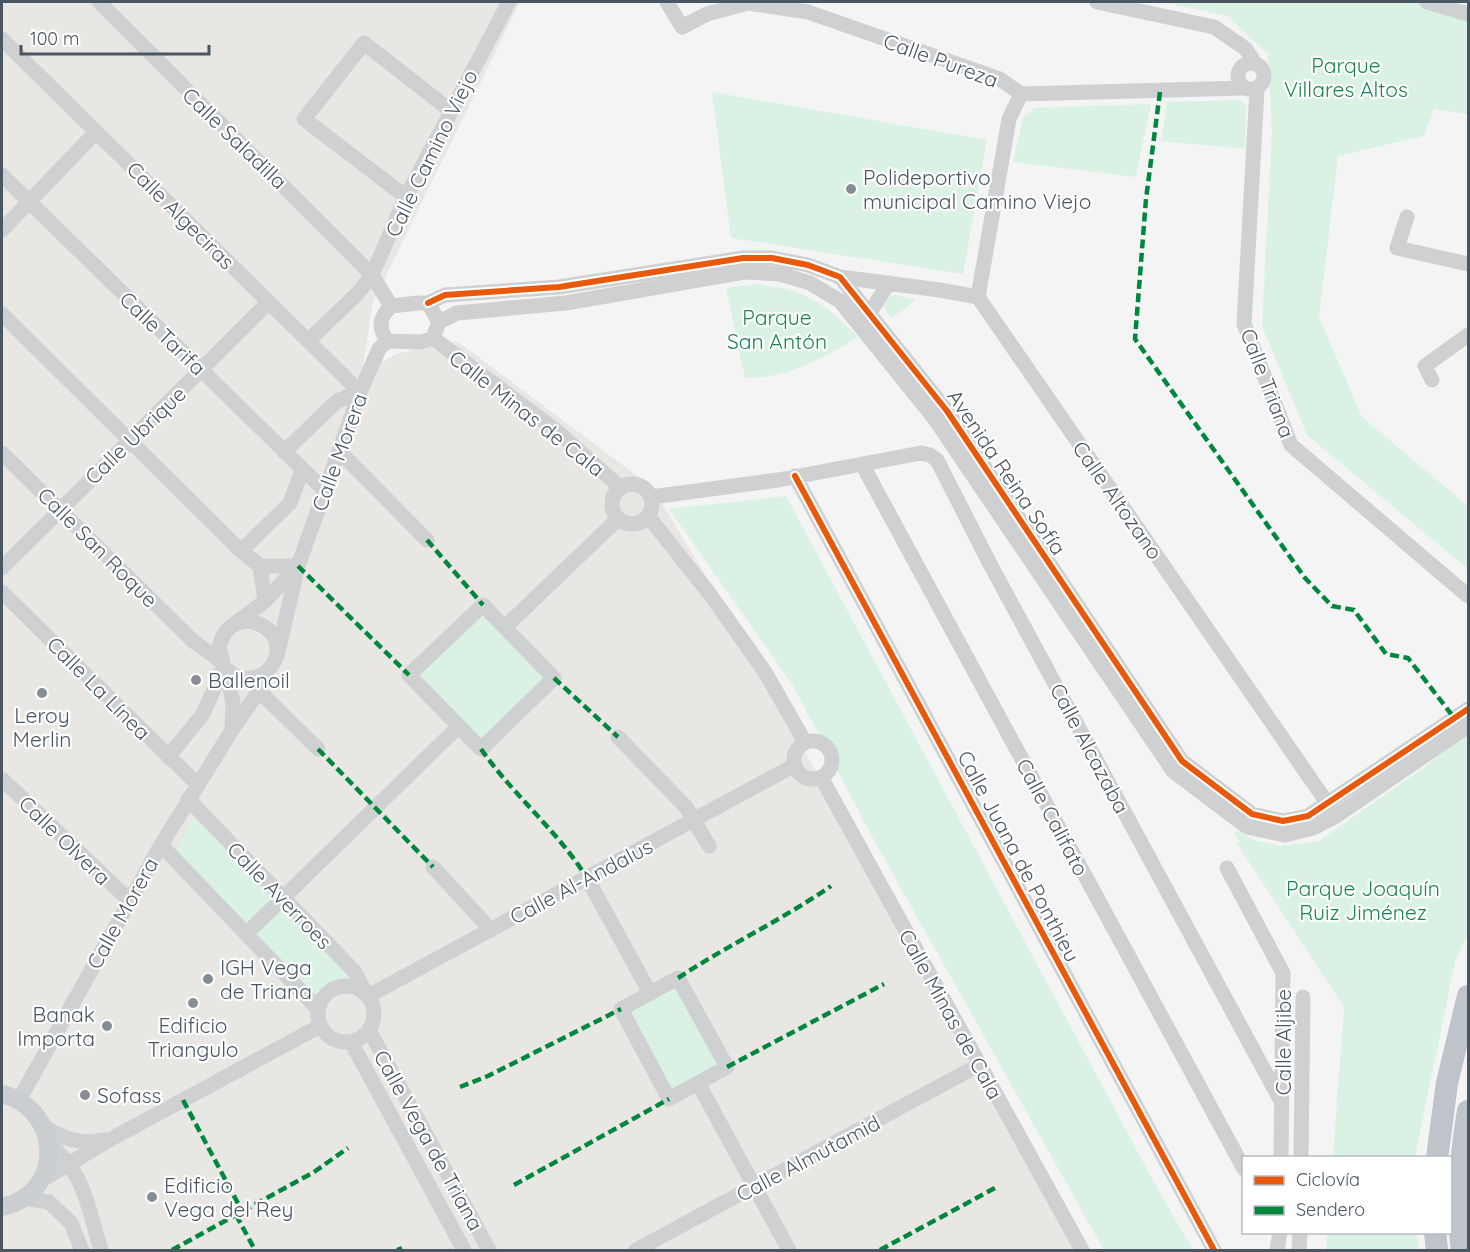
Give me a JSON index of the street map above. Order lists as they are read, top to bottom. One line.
{"streets":{"street":["Calle Pureza","Calle Saladilla","Calle Camino Viejo","Calle Algeciras","Calle Tarifa","Calle Triana","Calle Minas de Cala","Calle Ubrique","Calle Morera","Avenida Reina Sofía","Calle Altozano","Calle San Roque","Calle La Línea","Calle Alcazaba","Calle Califato","Calle Olvera","Calle Juana de Ponthieu","Calle Al-Andalus","Calle Averroes","Calle Aljibe","Calle Vega de Triana","Calle Almutamid"]},"crossings":[["Calle Pureza","Calle Triana"],["Calle Saladilla","Calle Camino Viejo"],["Calle Camino Viejo","Calle Algeciras"],["Calle Algeciras","Calle Ubrique"],["Calle Algeciras","Calle Morera"],["Calle Tarifa","Calle Ubrique"],["Calle Tarifa","Calle Morera"],["Calle Minas de Cala","Calle Morera"],["Calle Minas de Cala","Avenida Reina Sofía"],["Calle Minas de Cala","Calle Alcazaba"],["Calle Minas de Cala","Calle Al-Andalus"],["Calle Minas de Cala","Calle Almutamid"],["Calle Ubrique","Calle San Roque"],["Calle Morera","Avenida Reina Sofía"],["Calle Morera","Calle San Roque"],["Calle Morera","Calle La Línea"],["Calle Morera","Calle Olvera"],["Calle Morera","Calle Averroes"],["Avenida Reina Sofía","Calle Altozano"],["Calle Alcazaba","Calle Califato"],["Calle Alcazaba","Calle Juana de Ponthieu"],["Calle Alcazaba","Calle Aljibe"],["Calle Al-Andalus","Calle Averroes"],["Calle Al-Andalus","Calle Vega de Triana"],["Calle Averroes","Calle Vega de Triana"]],"parks":["Parque Villares Altos","Parque San Antón","Parque Joaquín Ruiz Jiménez"],"places":["Polideportivo municipal Camino Viejo","Ballenoil","Leroy Merlin","IGH Vega de Triana","Edificio Triangulo","Banak Importa","Sofass","Edificio Vega del Rey"],"legend":["Ciclovía","Sendero"],"scale_bar":"100 m"}
